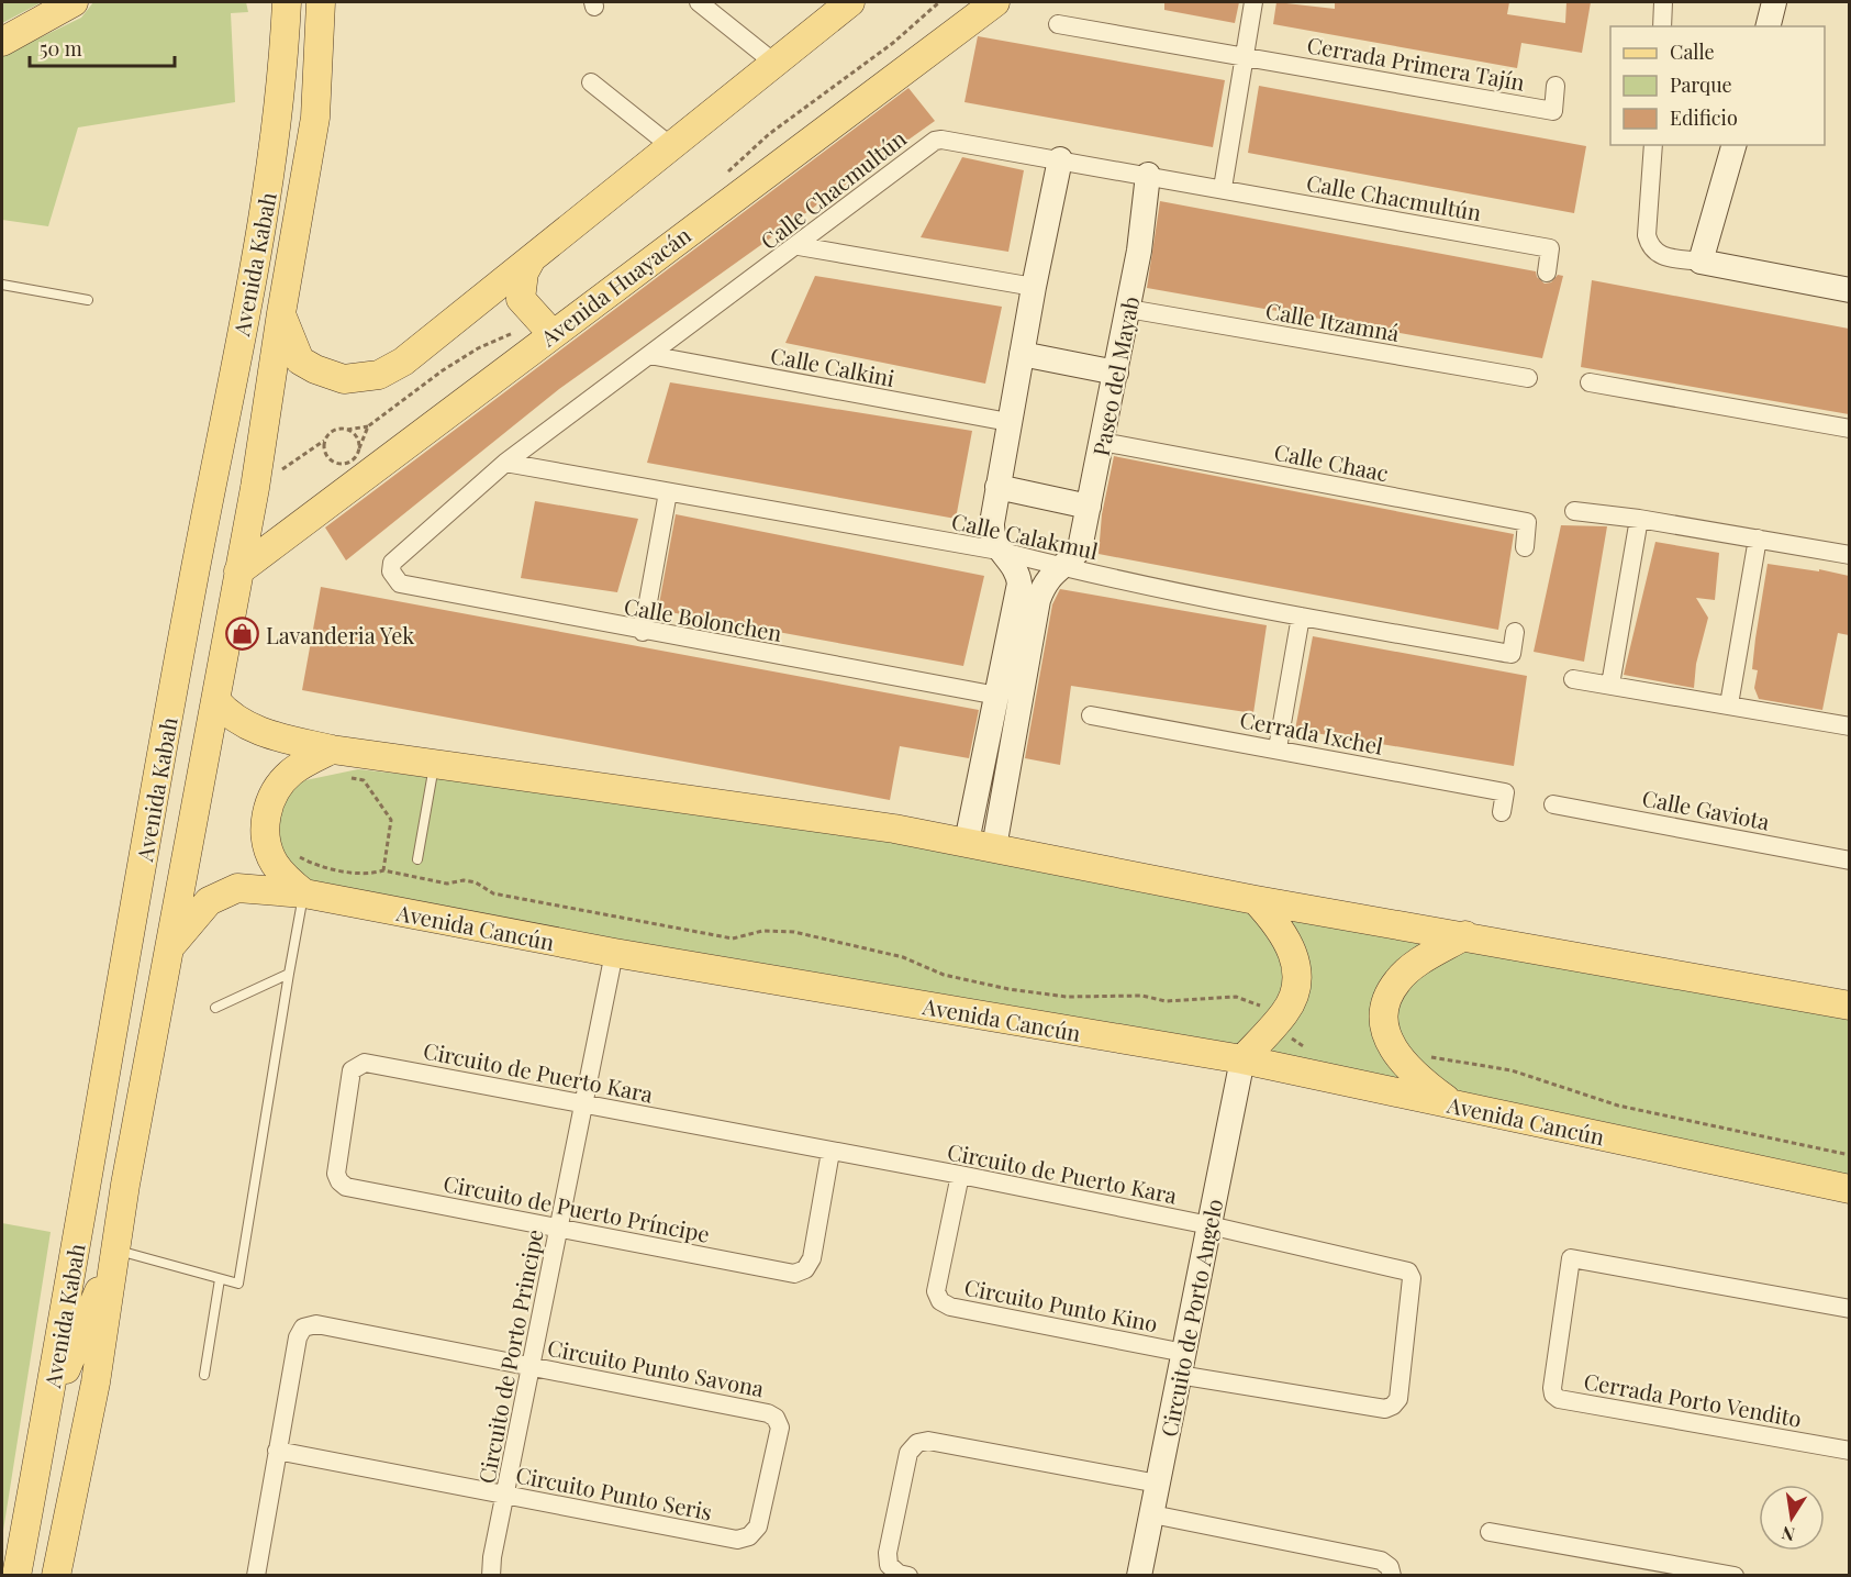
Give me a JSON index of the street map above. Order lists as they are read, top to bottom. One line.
{"streets":{"main road":["Avenida Kabah","Avenida Huayacán","Avenida Cancún"],"street":["Cerrada Primera Tajín","Calle Chacmultún","Calle Itzamná","Calle Calkini","Paseo del Mayab","Calle Chaac","Calle Calakmul","Calle Bolonchen","Cerrada Ixchel","Calle Gaviota","Circuito de Puerto Kara","Circuito de Puerto Príncipe","Circuito Punto Kino","Circuito de Porto Angelo","Circuito de Porto Principe","Circuito Punto Savona","Cerrada Porto Vendito","Circuito Punto Seris"]},"crossings":[["Calle Chacmultún","Calle Calkini"],["Calle Chacmultún","Paseo del Mayab"],["Calle Chacmultún","Calle Calakmul"],["Calle Chacmultún","Calle Bolonchen"],["Avenida Kabah","Avenida Huayacán"],["Avenida Kabah","Avenida Cancún"],["Calle Itzamná","Paseo del Mayab"],["Paseo del Mayab","Calle Chaac"],["Paseo del Mayab","Calle Calakmul"],["Avenida Cancún","Circuito de Porto Angelo"],["Avenida Cancún","Circuito de Porto Principe"],["Circuito de Puerto Kara","Circuito de Puerto Príncipe"],["Circuito de Puerto Kara","Circuito Punto Kino"],["Circuito de Puerto Kara","Circuito de Porto Angelo"],["Circuito de Puerto Kara","Circuito de Porto Principe"],["Circuito de Puerto Príncipe","Circuito de Porto Principe"],["Circuito Punto Kino","Circuito de Porto Angelo"],["Circuito de Porto Principe","Circuito Punto Savona"],["Circuito de Porto Principe","Circuito Punto Seris"],["Circuito Punto Savona","Circuito Punto Seris"]],"places":{"shop":["Lavanderia Yek"]},"legend":["Calle","Parque","Edificio"],"scale_bar":"50 m","north":"bottom"}
